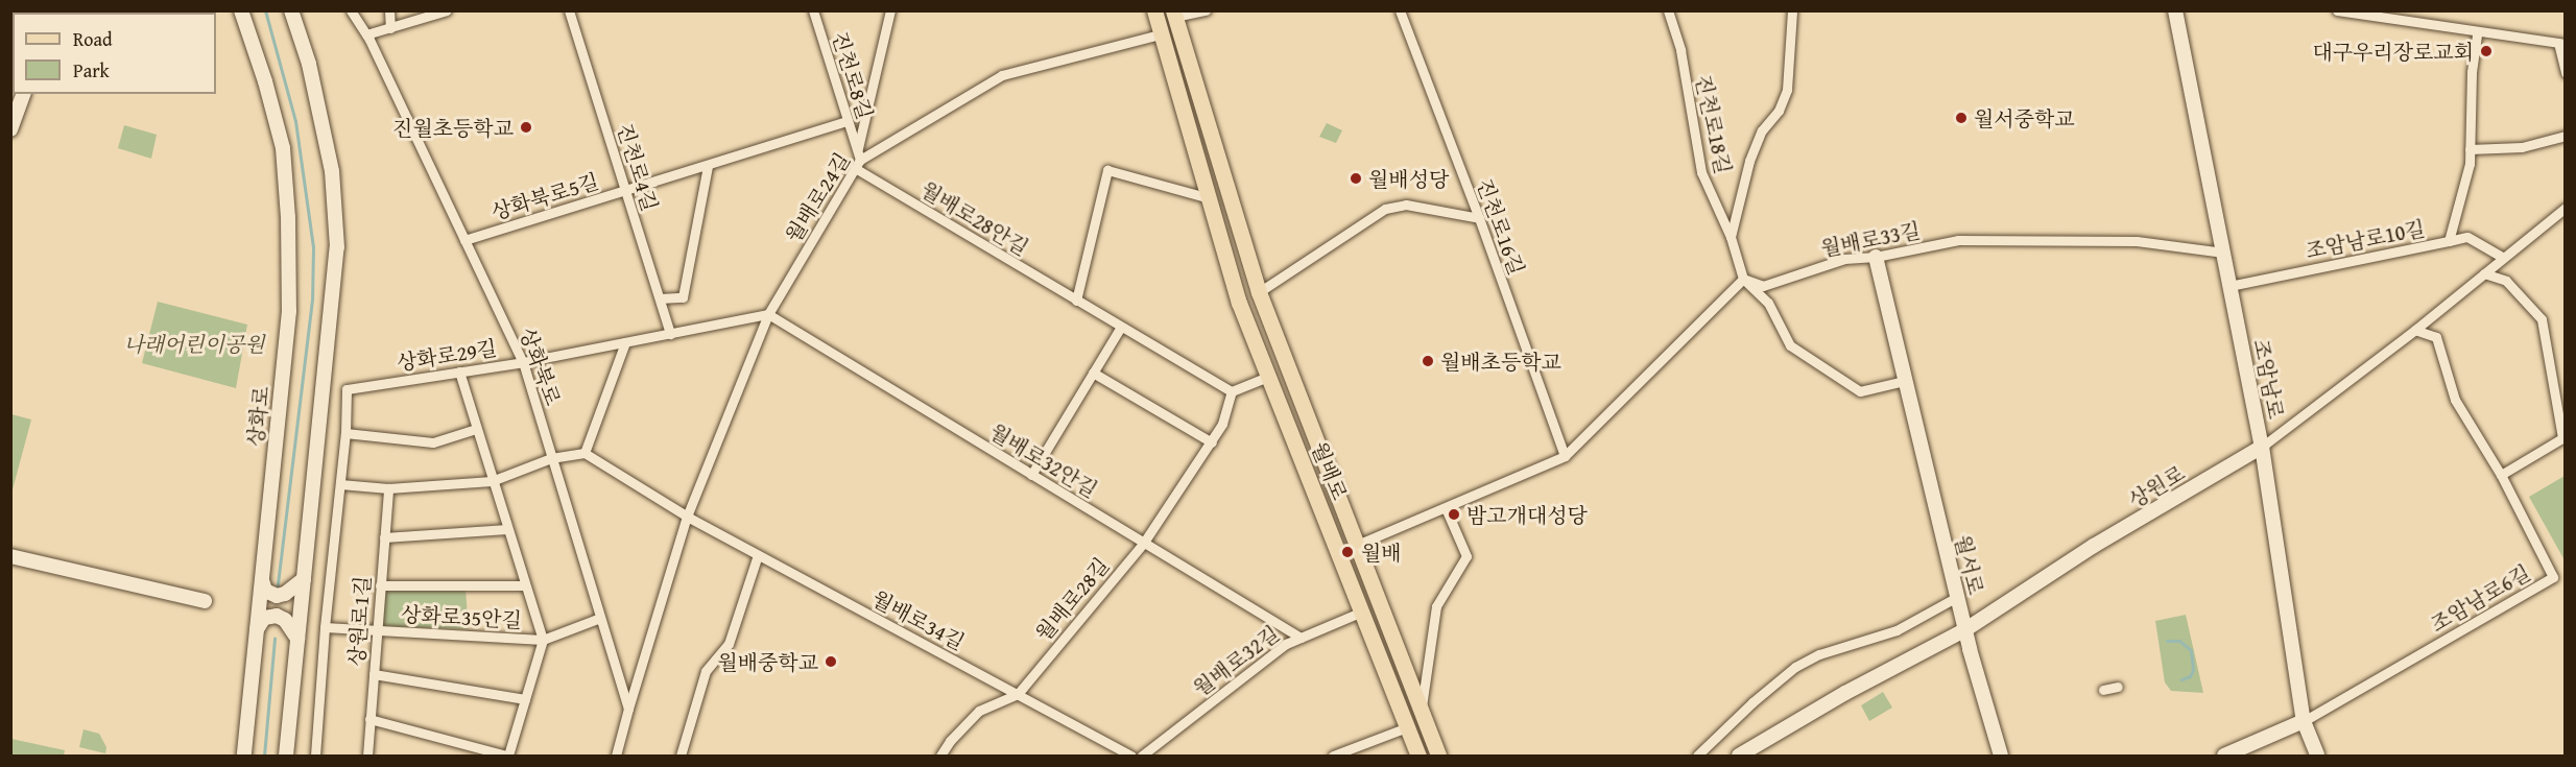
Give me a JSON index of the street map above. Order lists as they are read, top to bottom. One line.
{"streets":{"main road":["조암남로","상화로","월배로","상원로","월서로"],"street":["진천로8길","진천로18길","진천로4길","상화북로5길","월배로24길","월배로28안길","진천로16길","월배로33길","조암남로10길","상화로29길","상화북로","월배로32안길","조암남로6길","월배로28길","상화로35안길","월배로34길","상원로1길","월배로32길"]},"crossings":[["진천로8길","상화북로5길"],["진천로8길","월배로24길"],["진천로8길","월배로28안길"],["진천로18길","월배로33길"],["진천로4길","상화북로5길"],["진천로4길","상화로29길"],["상화북로5길","상화북로"],["월배로24길","월배로28안길"],["월배로24길","상화로29길"],["월배로24길","상화북로"],["월배로24길","월배로32안길"],["월배로24길","월배로"],["월배로24길","월배로34길"],["월배로28안길","월배로28길"],["월배로33길","조암남로"],["월배로33길","월서로"],["조암남로10길","조암남로"],["상화로29길","상화북로"],["상화로29길","월배로32안길"],["상화로29길","상화로35안길"],["조암남로","상원로"],["조암남로","조암남로6길"],["월배로32안길","월배로28길"],["월배로32안길","월배로32길"],["월배로","월배로32길"],["상원로","월서로"],["상원로","조암남로6길"],["월배로28길","월배로34길"],["상화로35안길","상원로1길"]],"parks":["나래어린이공원"],"places":["대구우리장로교회","월서중학교","진월초등학교","월배성당","월배초등학교","밤고개대성당","월배","월배중학교"],"legend":["Road","Park"]}
